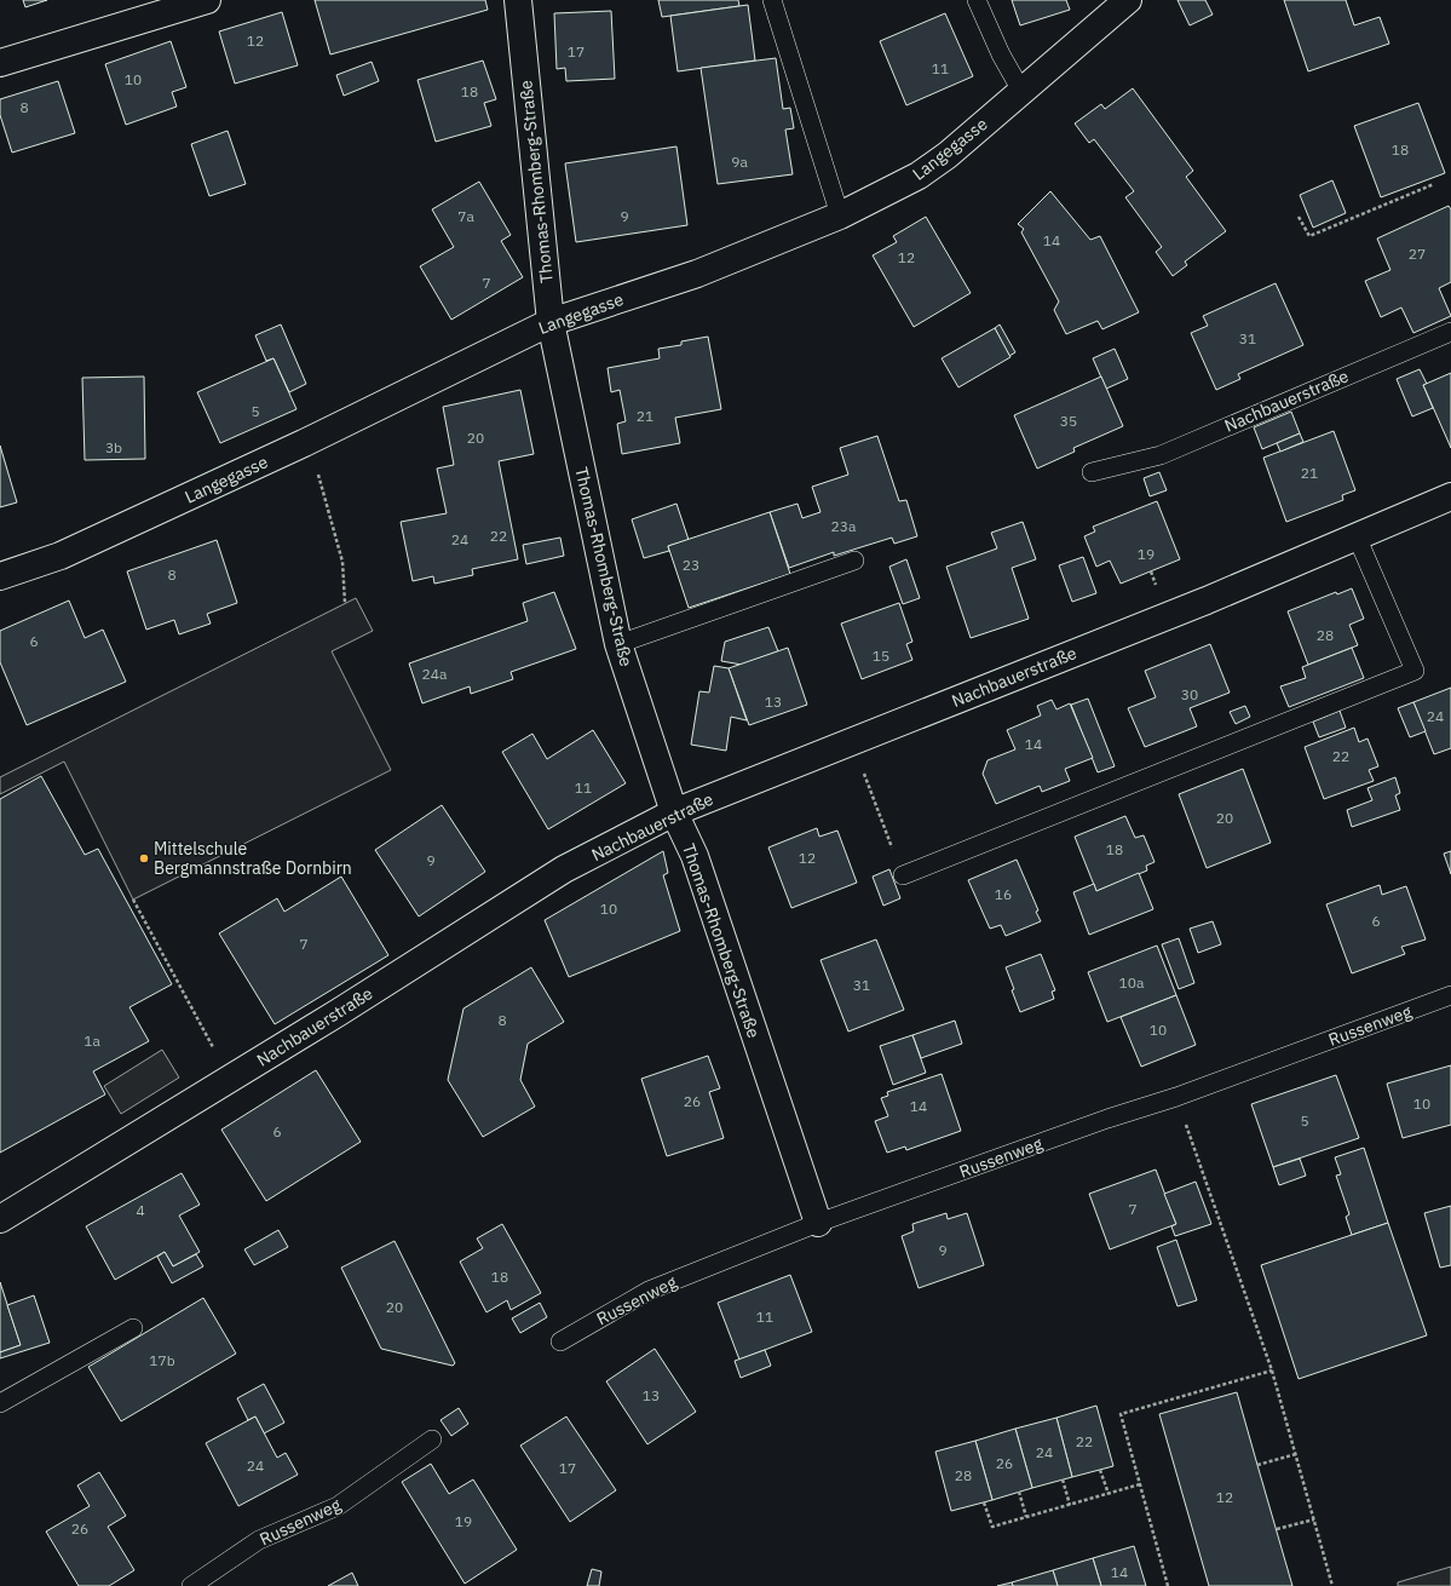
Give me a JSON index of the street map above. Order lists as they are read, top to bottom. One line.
{"streets":{"street":["Langegasse","Thomas-Rhomberg-Straße","Nachbauerstraße"],"lane":["Russenweg"]},"crossings":[["Langegasse","Thomas-Rhomberg-Straße"],["Thomas-Rhomberg-Straße","Nachbauerstraße"],["Thomas-Rhomberg-Straße","Russenweg"]],"places":["Mittelschule Bergmannstraße Dornbirn"],"house_numbers":["12","17","11","10","18","8","18","9a","7a","9","14","27","12","7","31","5","21","35","20","3b","21","23a","22","24","19","23","8","28","6","15","24a","30","13","24","14","22","11","20","18","12","9","16","10","6","7","10a","31","8","10","1a","26","10","14","5","6","7","4","9","18","20","11","17b","13","22","24","26","24","17","28","12","19","26","14"]}
